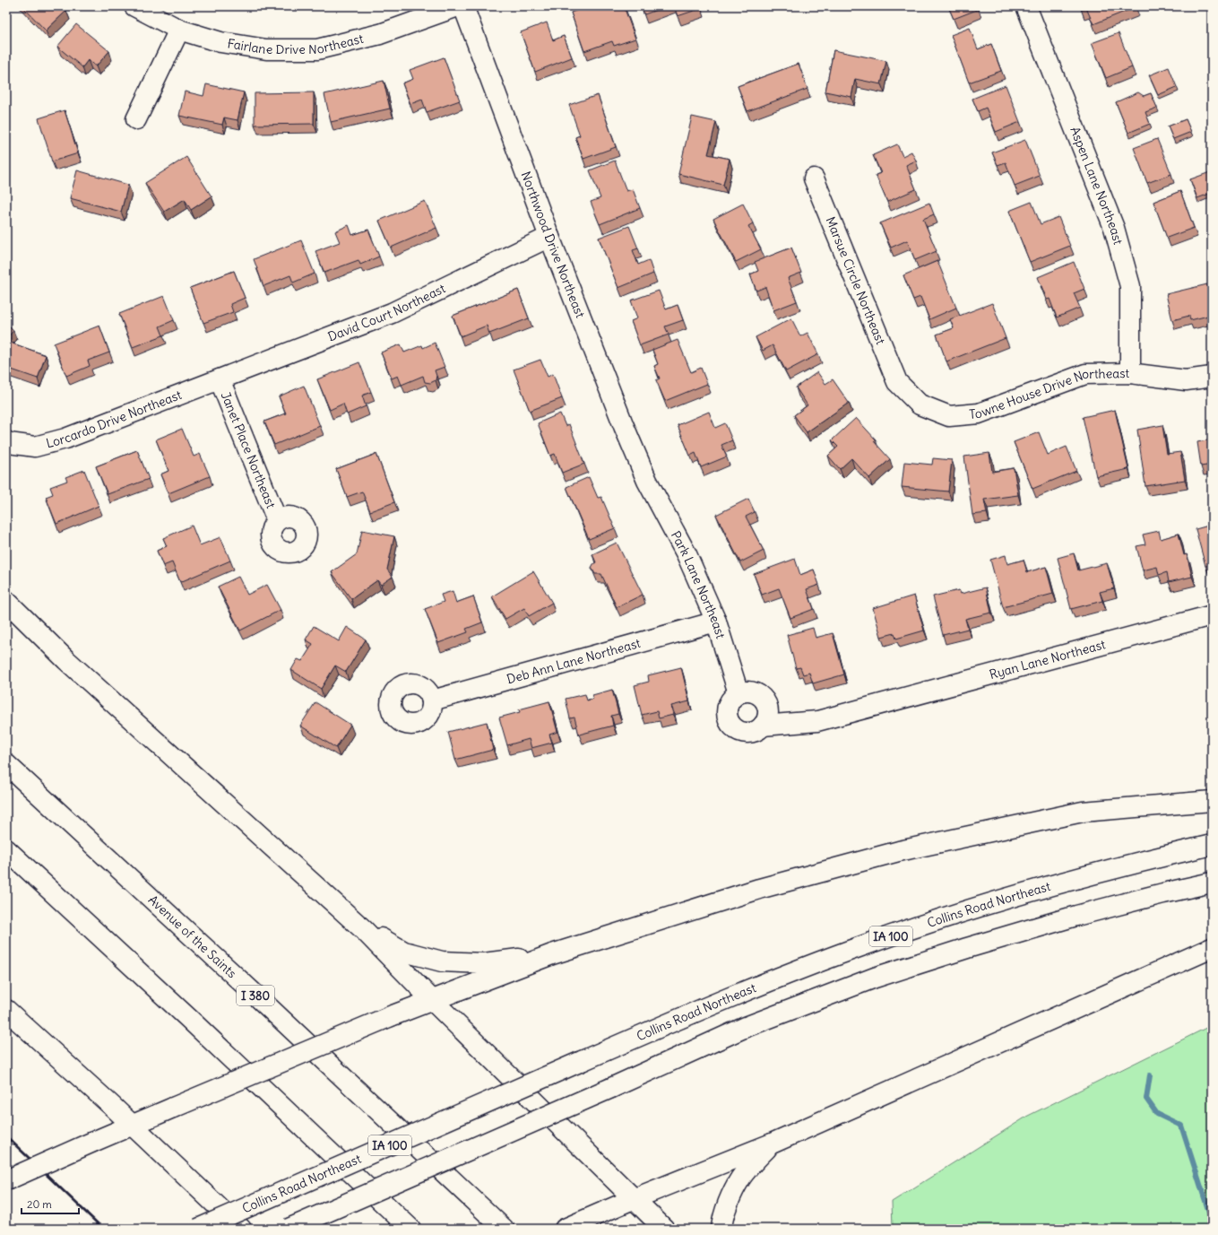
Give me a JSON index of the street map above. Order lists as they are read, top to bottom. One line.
{"streets":{"main road":["Fairlane Drive Northeast","Aspen Lane Northeast","Northwood Drive Northeast","Marsue Circle Northeast","David Court Northeast","Towne House Drive Northeast","Lorcardo Drive Northeast","Janet Place Northeast","Park Lane Northeast","Ryan Lane Northeast","Deb Ann Lane Northeast","Collins Road Northeast","IA 100","Avenue of the Saints","I 380"]},"crossings":[["Aspen Lane Northeast","Towne House Drive Northeast"],["Northwood Drive Northeast","David Court Northeast"],["Northwood Drive Northeast","Park Lane Northeast"],["Marsue Circle Northeast","Towne House Drive Northeast"],["David Court Northeast","Lorcardo Drive Northeast"],["David Court Northeast","Janet Place Northeast"],["Lorcardo Drive Northeast","Janet Place Northeast"],["Park Lane Northeast","Ryan Lane Northeast"],["Park Lane Northeast","Deb Ann Lane Northeast"]],"scale_bar":"20 m"}
